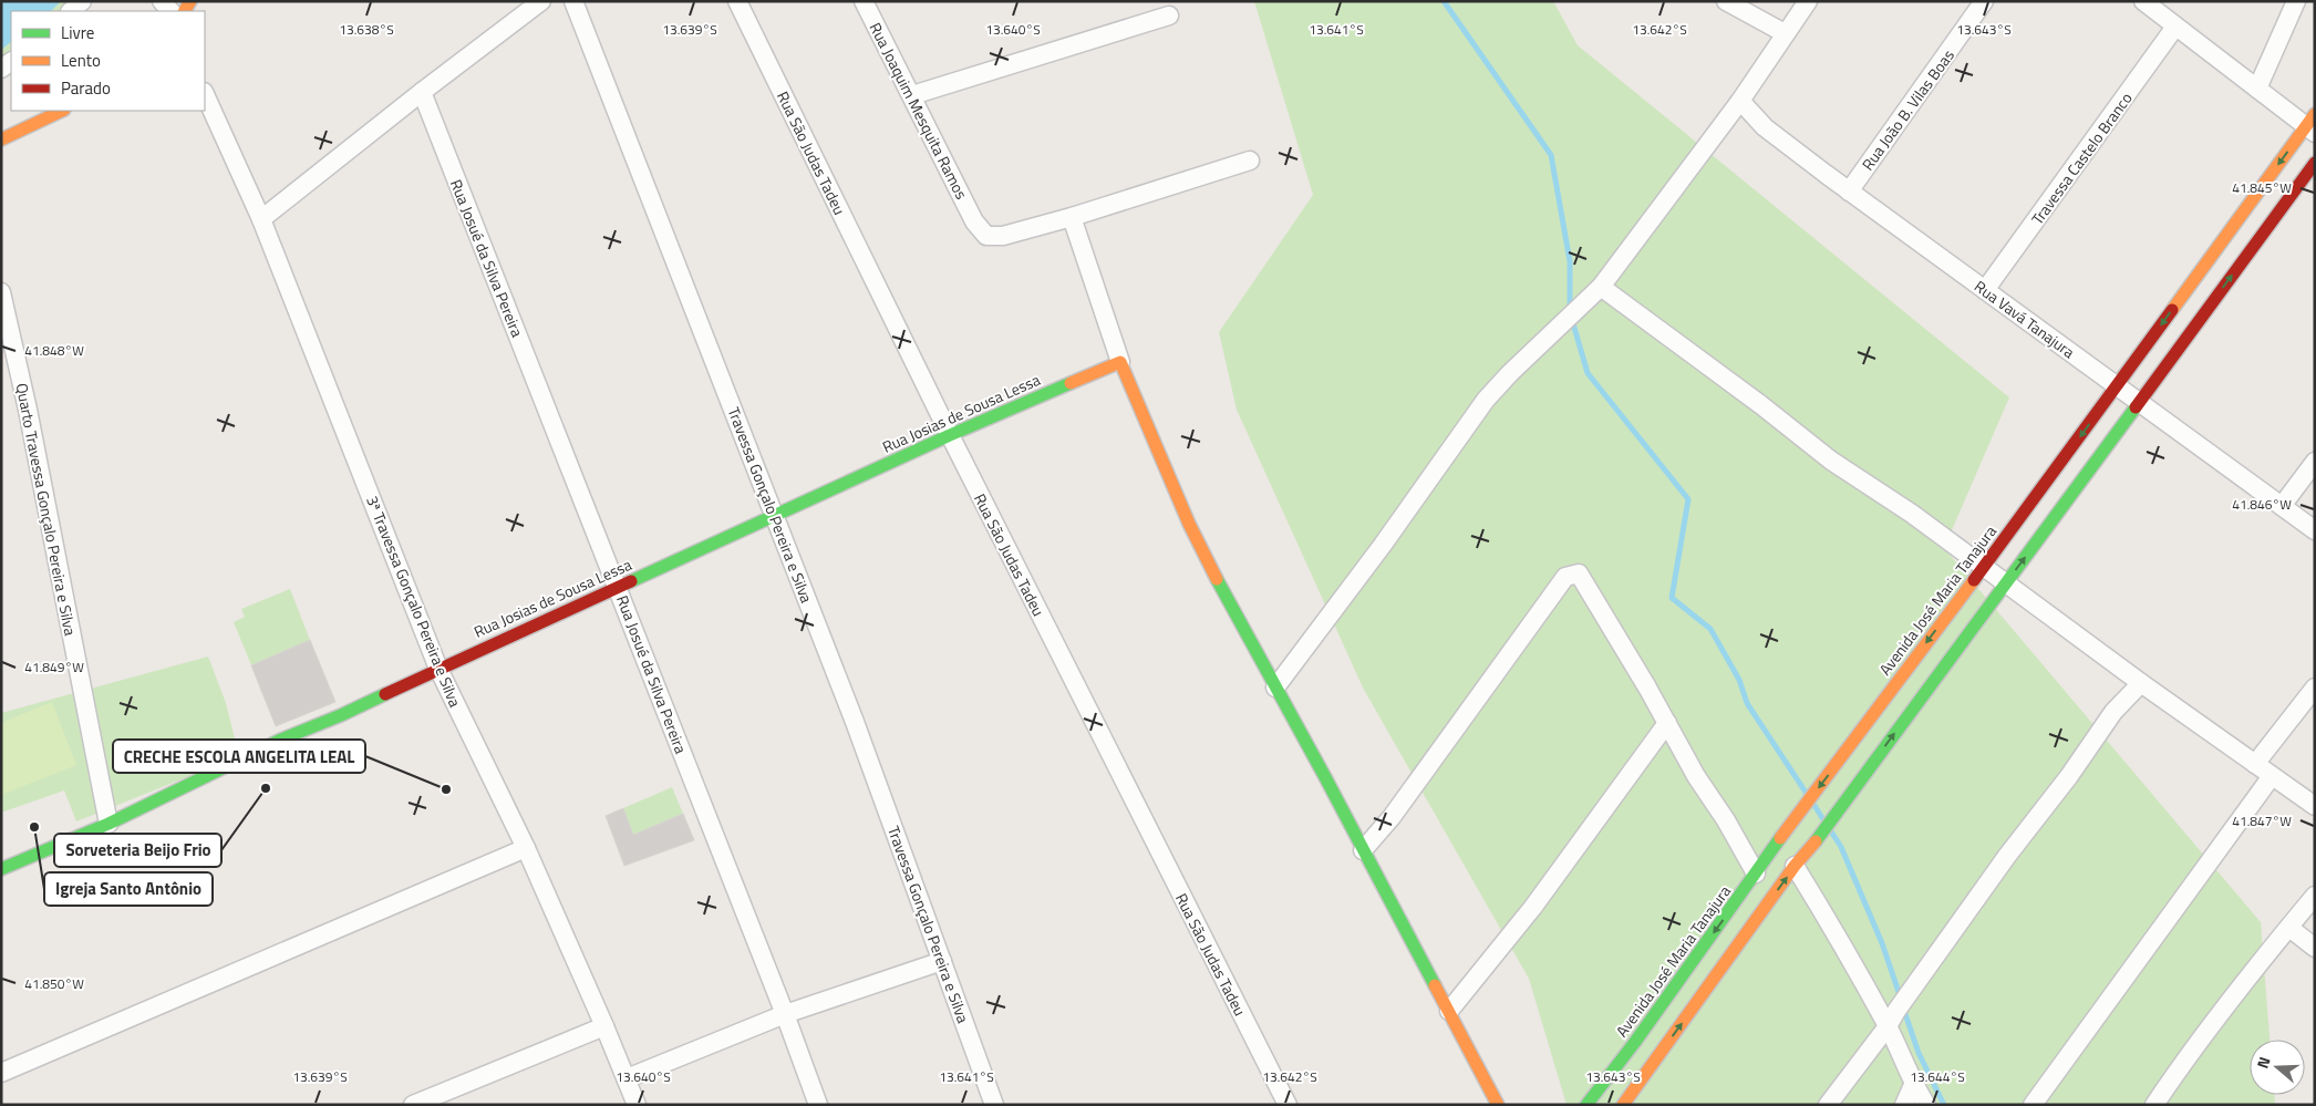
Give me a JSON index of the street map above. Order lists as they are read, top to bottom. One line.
{"streets":{"street":["Rua João B. Vilas Boas","Rua Joaquim Mesquita Ramos","Rua São Judas Tadeu","Travessa Castelo Branco","Rua Josué da Silva Pereira","Rua Vavá Tanajura","Rua Josias de Sousa Lessa","Travessa Gonçalo Pereira e Silva","Quarto Travessa Gonçalo Pereira e Silva","Avenida José Maria Tanajura","3ª Travessa Gonçalo Pereira e Silva"]},"crossings":[["Rua João B. Vilas Boas","Rua Vavá Tanajura"],["Rua São Judas Tadeu","Rua Josias de Sousa Lessa"],["Travessa Castelo Branco","Rua Vavá Tanajura"],["Rua Josué da Silva Pereira","Rua Josias de Sousa Lessa"],["Rua Vavá Tanajura","Avenida José Maria Tanajura"],["Rua Josias de Sousa Lessa","Travessa Gonçalo Pereira e Silva"],["Rua Josias de Sousa Lessa","Quarto Travessa Gonçalo Pereira e Silva"],["Rua Josias de Sousa Lessa","3ª Travessa Gonçalo Pereira e Silva"]],"places":["Sorveteria Beijo Frio","CRECHE ESCOLA ANGELITA LEAL","Igreja Santo Antônio"],"legend":["Livre","Lento","Parado"],"north":"left","coordinates":["13.638°S","13.639°S","13.640°S","13.641°S","13.642°S","13.643°S","41.845°W","41.848°W","41.846°W","41.849°W","41.847°W","41.850°W","13.644°S"]}
